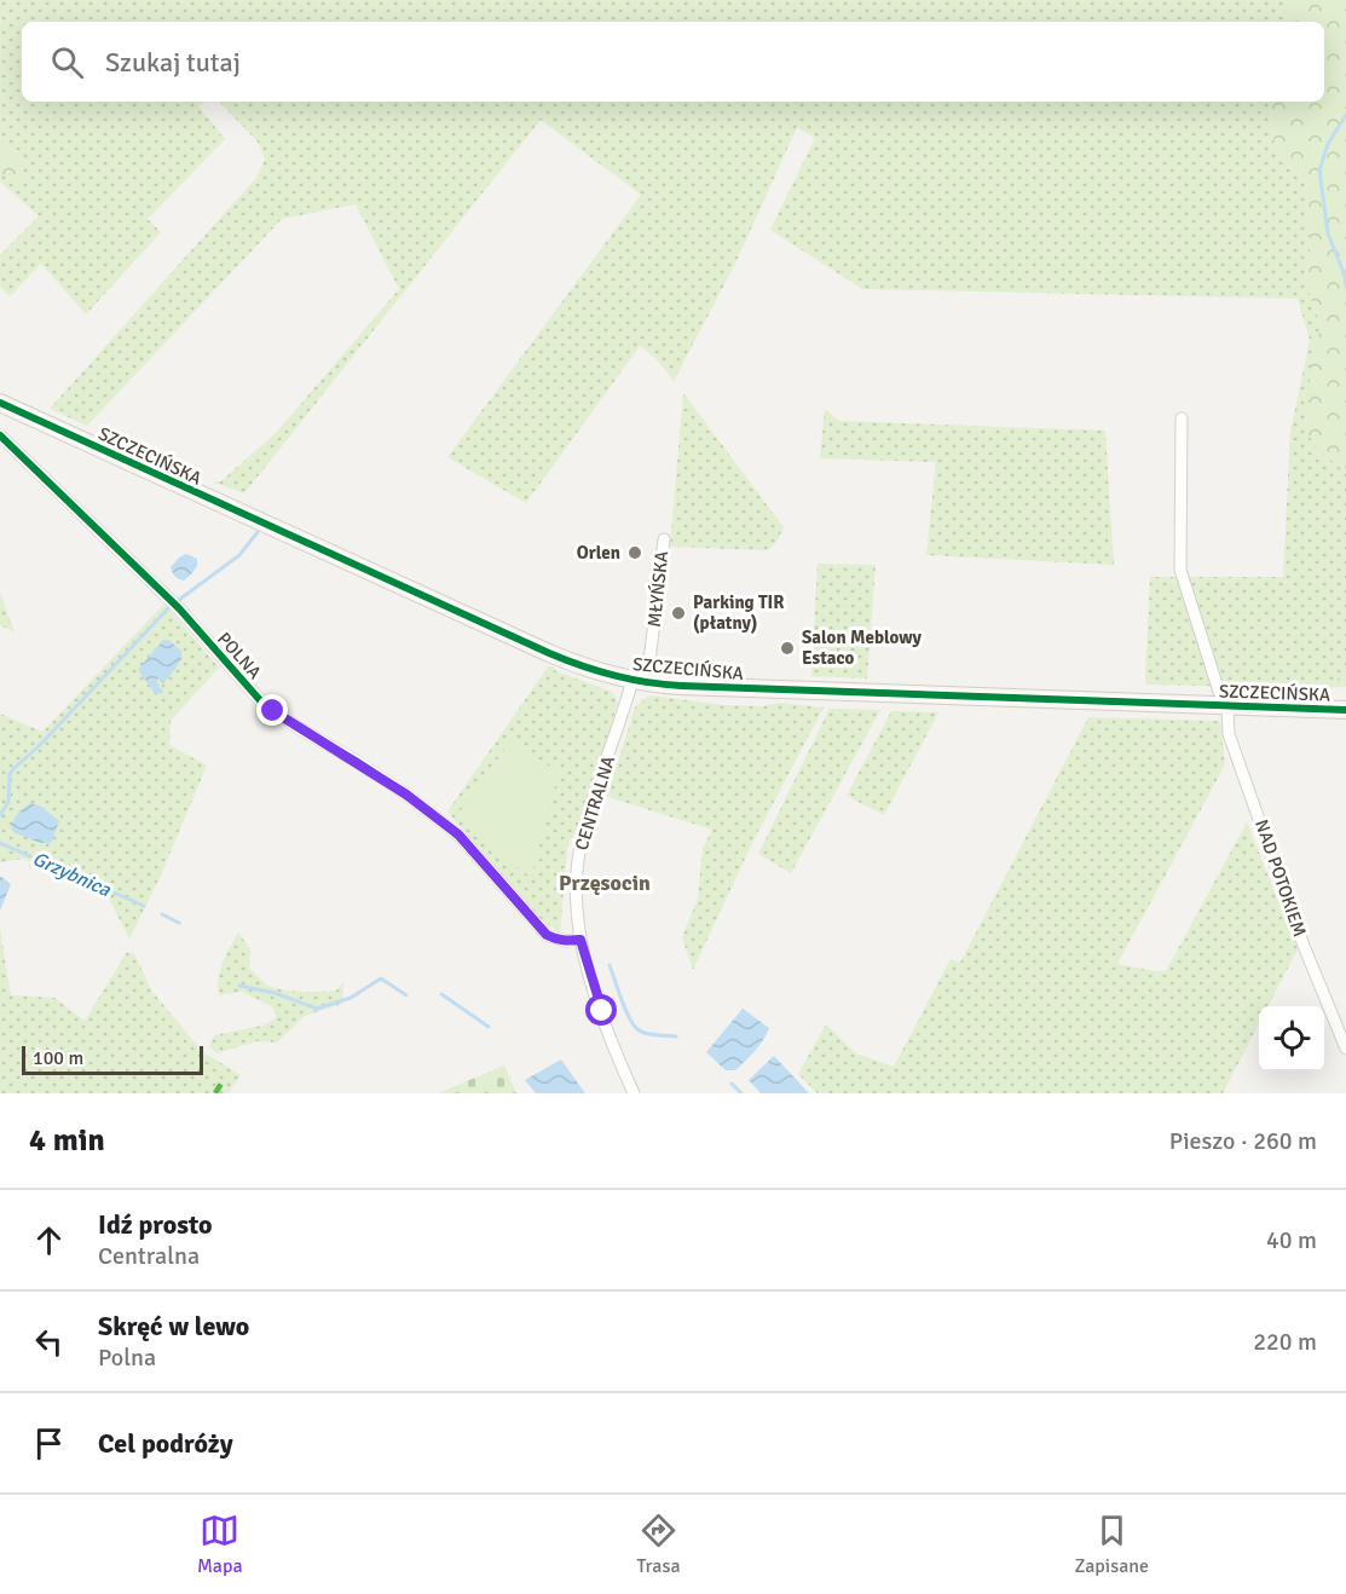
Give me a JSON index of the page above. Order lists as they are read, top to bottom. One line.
{"streets":{"street":["SZCZECIŃSKA","MŁYŃSKA","POLNA","CENTRALNA","NAD POTOKIEM"]},"crossings":[["SZCZECIŃSKA","MŁYŃSKA"],["SZCZECIŃSKA","CENTRALNA"],["SZCZECIŃSKA","NAD POTOKIEM"],["MŁYŃSKA","CENTRALNA"],["POLNA","CENTRALNA"]],"districts":["Przęsocin"],"water":["Grzybnica"],"places":["Orlen","Parking TIR (płatny)","Salon Meblowy Estaco"],"scale_bar":"100 m","page":{"search":"Szukaj tutaj","scale":"100 m","heading":["4 min","Pieszo · 260 m"],"list":[["Idź prosto","Centralna","40 m"],["Skręć w lewo","Polna","220 m"],"Cel podróży"],"nav":["Mapa","Trasa","Zapisane"]}}
